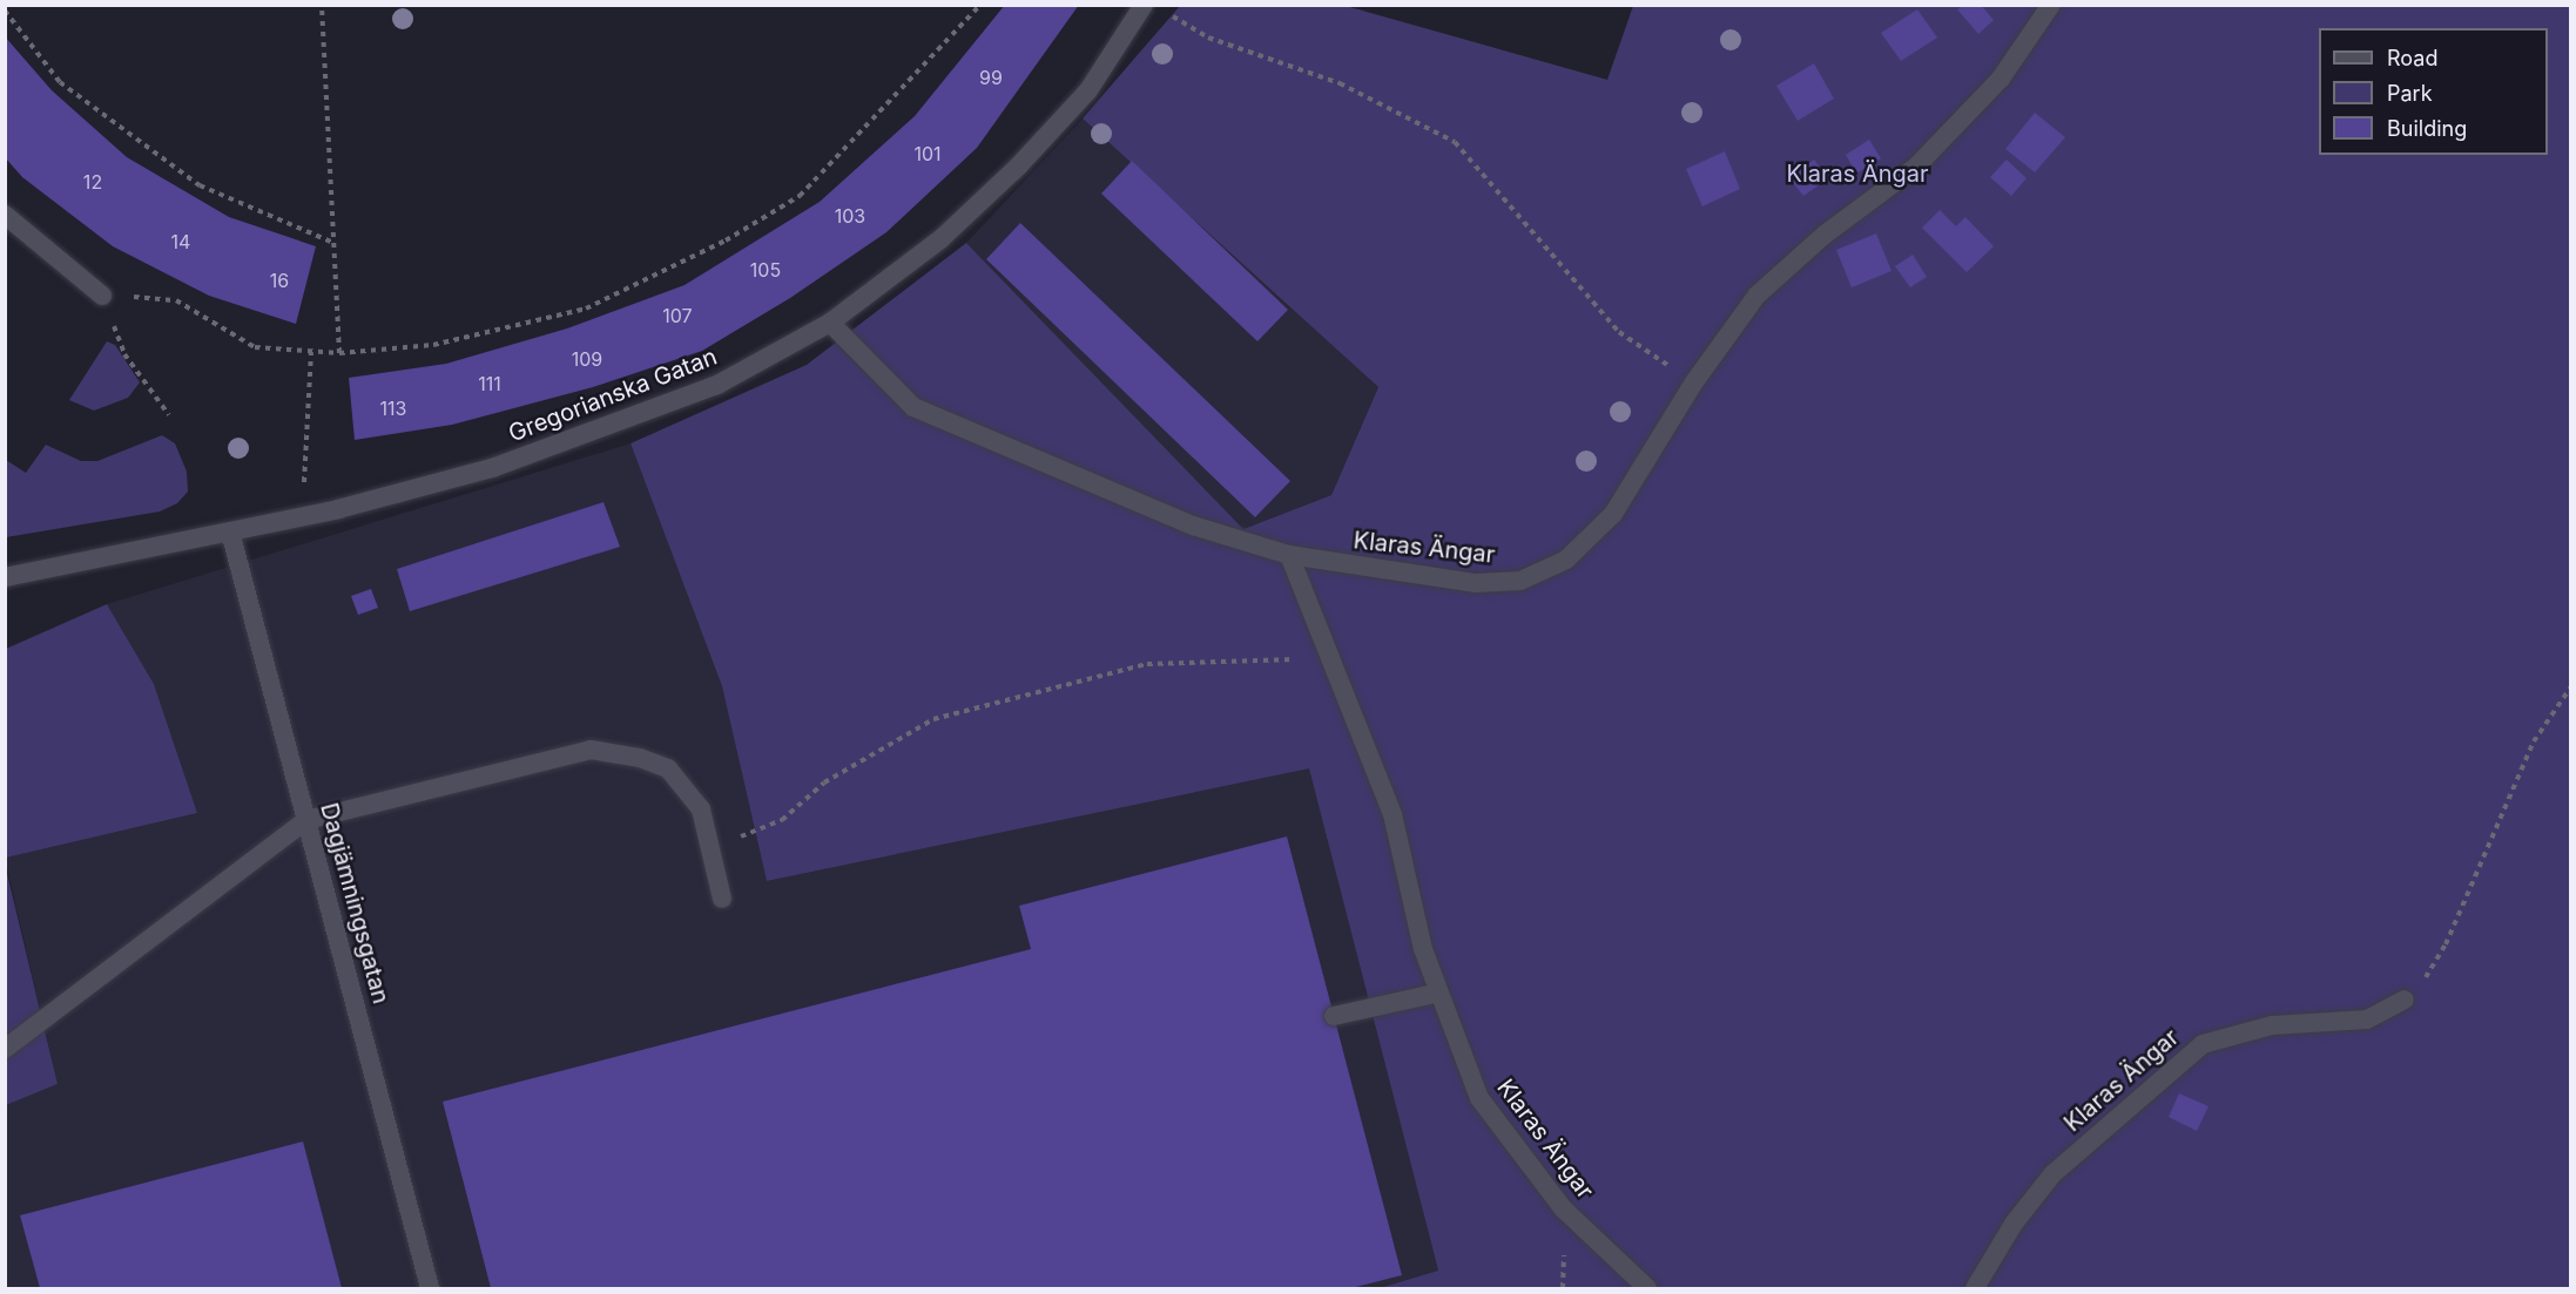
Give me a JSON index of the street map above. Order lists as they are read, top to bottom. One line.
{"streets":{"street":["Gregorianska Gatan","Klaras Ängar","Dagjämningsgatan"]},"crossings":[["Gregorianska Gatan","Klaras Ängar"],["Gregorianska Gatan","Dagjämningsgatan"]],"parks":["Klaras Ängar"],"house_numbers":["99","101","12","103","14","105","16","107","109","111","113"],"legend":["Road","Park","Building"]}
